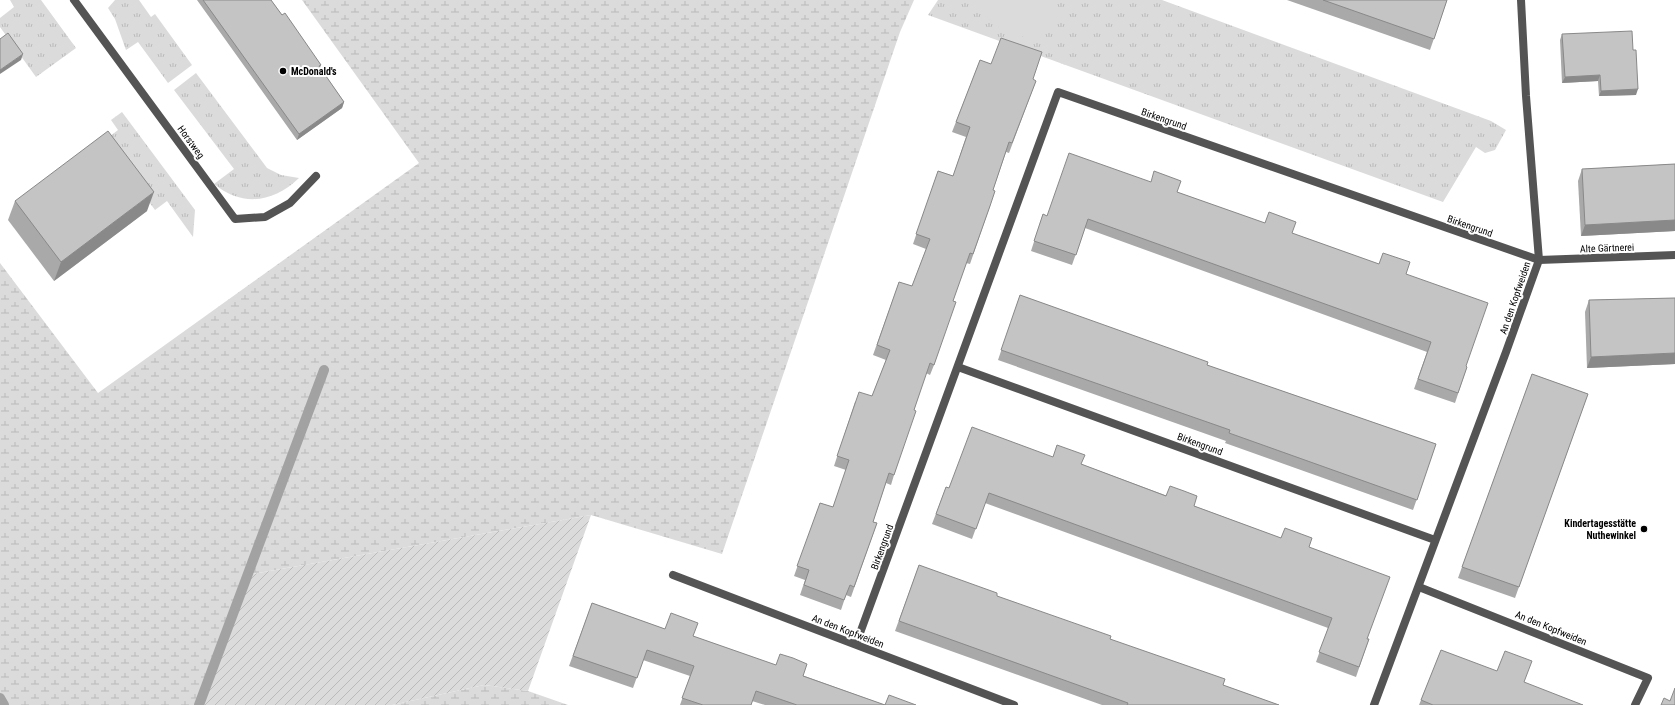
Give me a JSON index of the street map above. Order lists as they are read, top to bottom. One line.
{"streets":{"street":["Birkengrund","Horstweg","Alte Gärtnerei","An den Kopfweiden"]},"crossings":[["Birkengrund","Alte Gärtnerei"],["Birkengrund","An den Kopfweiden"],["Alte Gärtnerei","An den Kopfweiden"]],"places":["McDonald's","Kindertagesstätte Nuthewinkel"]}
